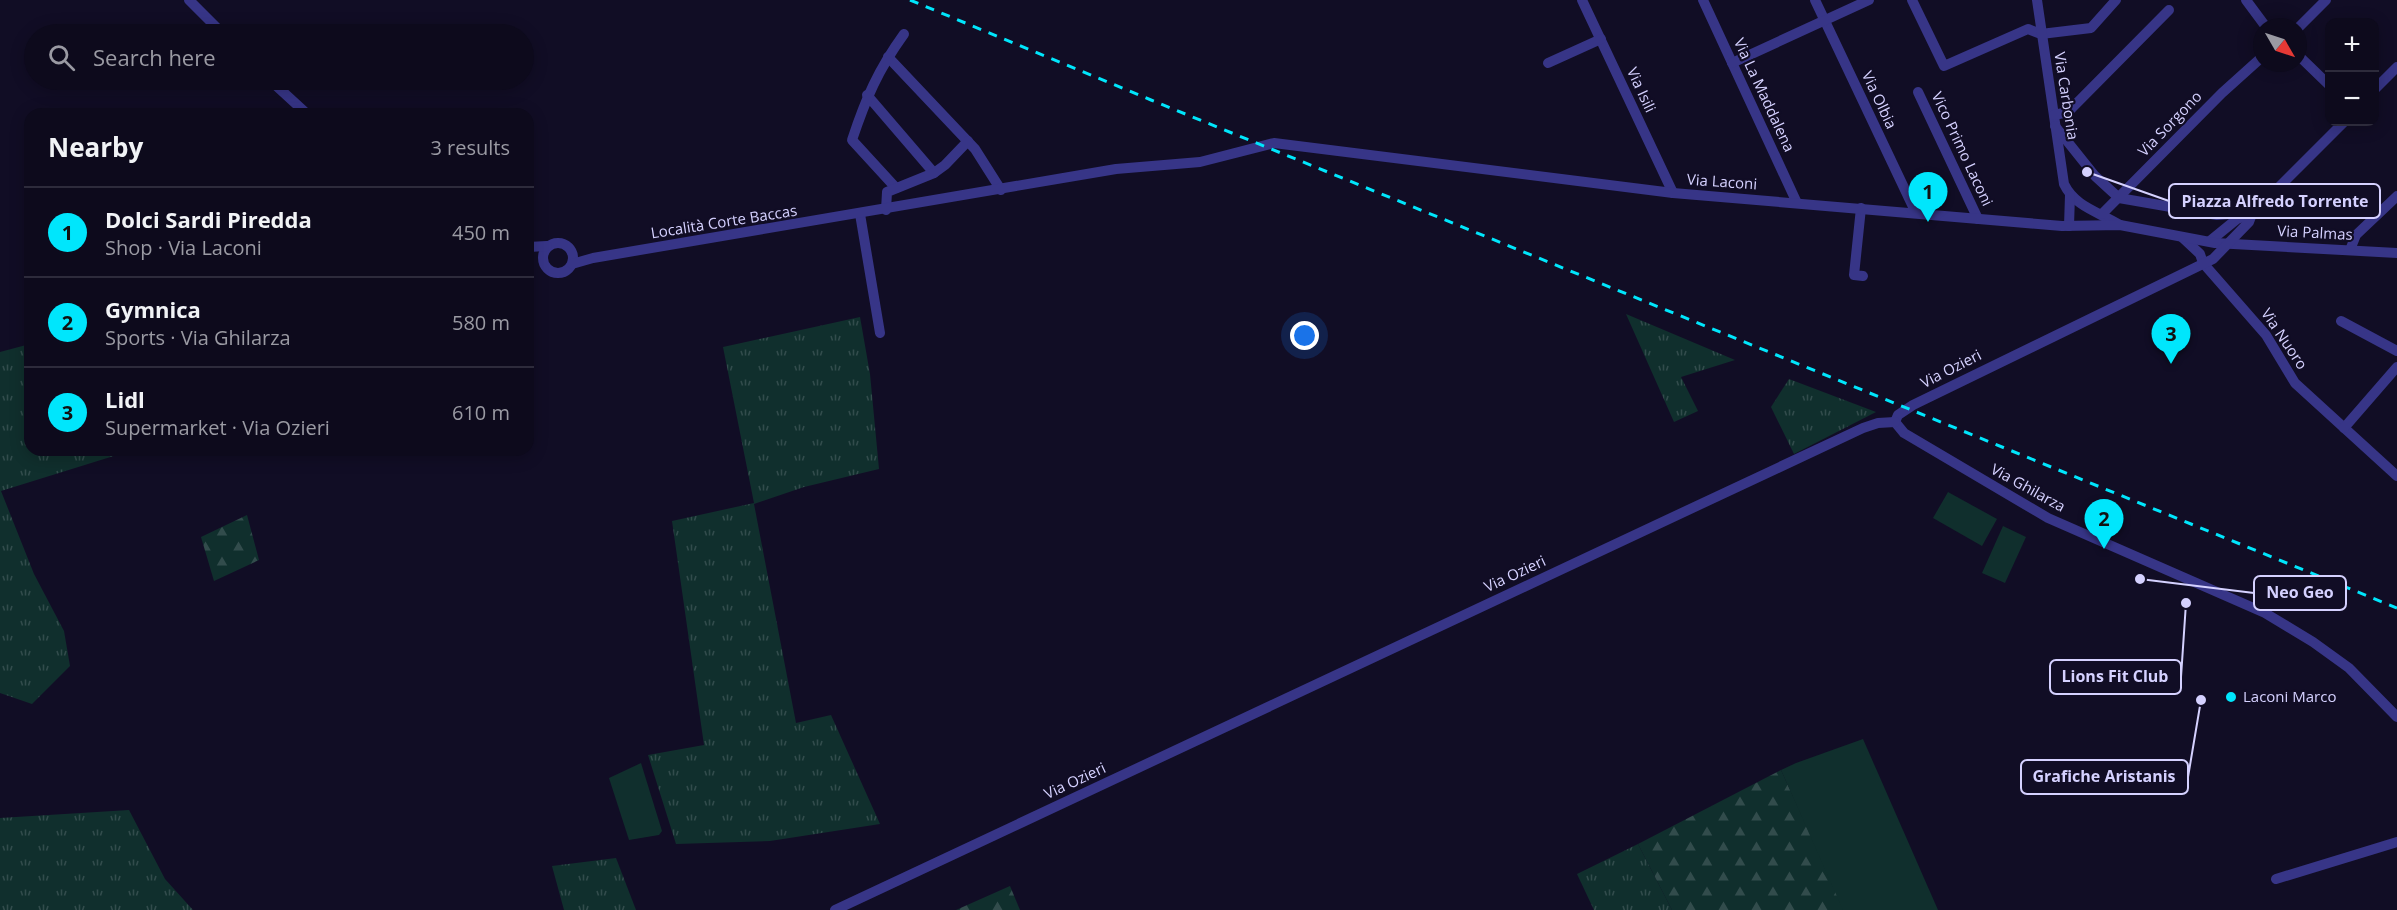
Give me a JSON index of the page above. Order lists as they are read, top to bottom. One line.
{"streets":{"street":["Via Isili","Via La Maddalena","Via Carbonia","Via Olbia","Via Sorgono","Vico Primo Laconi","Via Laconi","Località Corte Baccas","Via Palmas","Via Nuoro","Via Ozieri","Via Ghilarza"]},"crossings":[["Via Isili","Via Laconi"],["Via La Maddalena","Via Laconi"],["Via Carbonia","Via Laconi"],["Via Olbia","Via Laconi"],["Vico Primo Laconi","Via Laconi"],["Via Laconi","Località Corte Baccas"],["Via Laconi","Via Nuoro"],["Via Laconi","Via Ozieri"],["Via Nuoro","Via Ozieri"],["Via Ozieri","Via Ghilarza"]],"places":["Piazza Alfredo Torrente","Neo Geo","Lions Fit Club","Laconi Marco","Grafiche Aristanis"],"north":"bottom right","page":{"map_buttons":["+","−"],"search":"Search here","heading":["Nearby","3 results"],"pins":["1","3","2"],"list":[{"mark":"1","name":"Dolci Sardi Piredda","note":"Shop · Via Laconi","value":"450 m"},{"mark":"2","name":"Gymnica","note":"Sports · Via Ghilarza","value":"580 m"},{"mark":"3","name":"Lidl","note":"Supermarket · Via Ozieri","value":"610 m"}]}}
